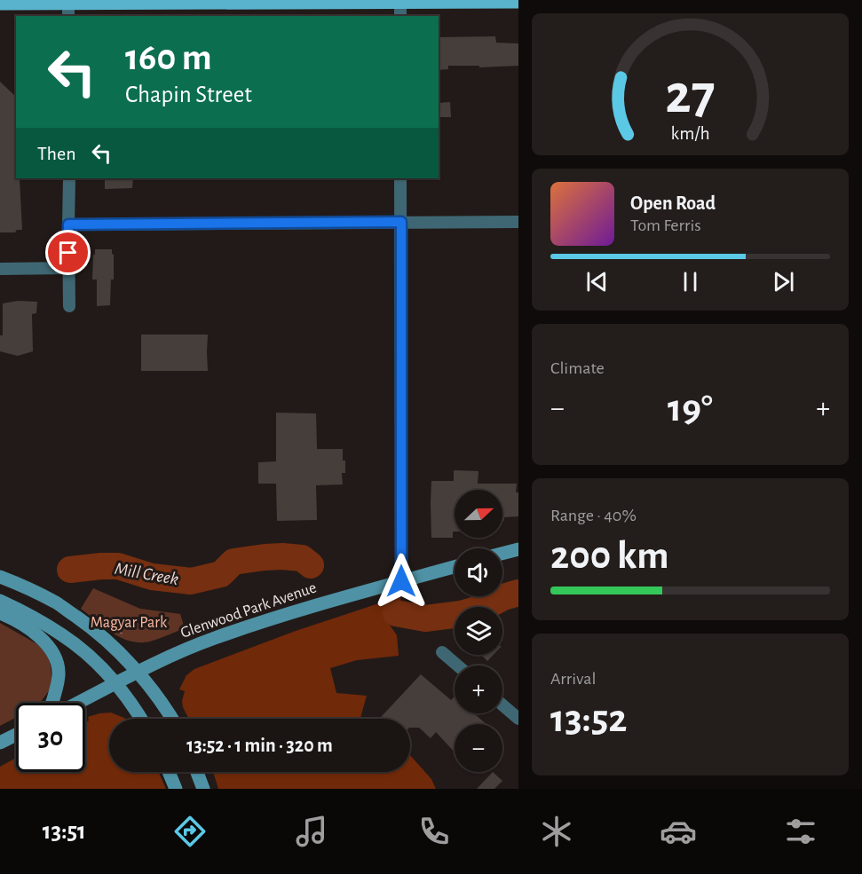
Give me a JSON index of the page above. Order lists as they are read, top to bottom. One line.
{"streets":{"main road":["Glenwood Park Avenue"]},"water":["Mill Creek"],"parks":["Magyar Park"],"north":"right","page":{"turn":["160 m","Chapin Street"],"then":"Then","song":["Open Road","Tom Ferris"],"tile":["Climate",["Range · 40%","200 km"],["Arrival","13:52"]],"heat":["−","19°","+"],"map_buttons":["+","−"],"limit":"30","trip":"13:52 · 1 min · 320 m","tabs":"13:51","gauge":["27","km/h"]}}
